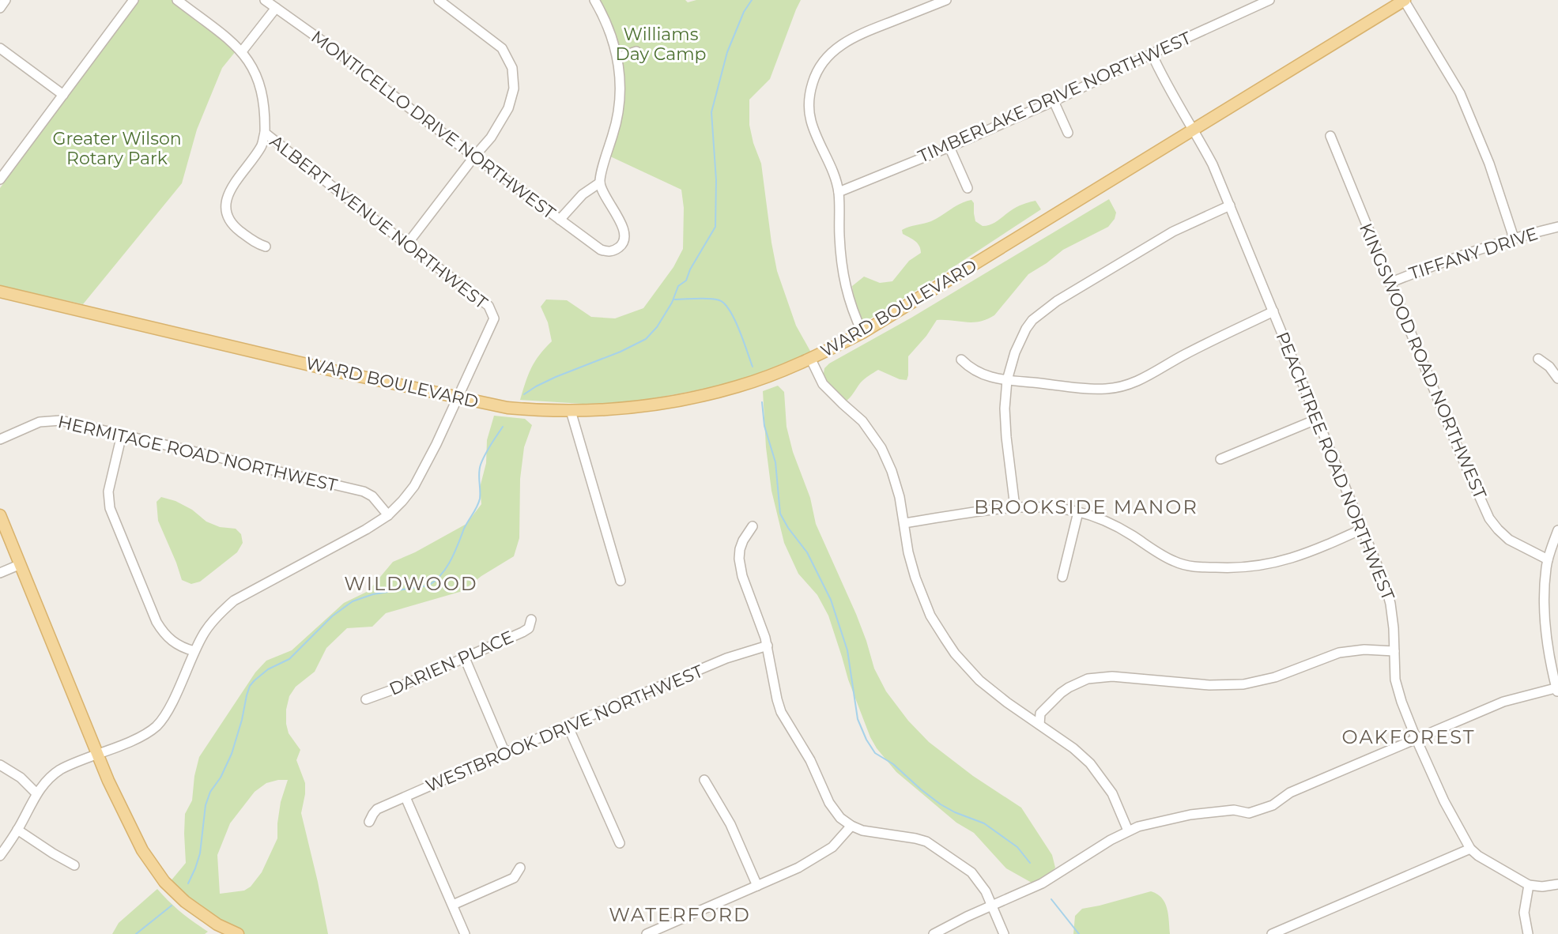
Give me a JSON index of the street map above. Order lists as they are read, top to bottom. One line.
{"streets":{"main road":["WARD BOULEVARD"],"street":["TIMBERLAKE DRIVE NORTHWEST","MONTICELLO DRIVE NORTHWEST","ALBERT AVENUE NORTHWEST","TIFFANY DRIVE","KINGSWOOD ROAD NORTHWEST","HERMITAGE ROAD NORTHWEST","PEACHTREE ROAD NORTHWEST","DARIEN PLACE","WESTBROOK DRIVE NORTHWEST"]},"crossings":[["TIMBERLAKE DRIVE NORTHWEST","PEACHTREE ROAD NORTHWEST"],["ALBERT AVENUE NORTHWEST","WARD BOULEVARD"],["ALBERT AVENUE NORTHWEST","HERMITAGE ROAD NORTHWEST"],["TIFFANY DRIVE","KINGSWOOD ROAD NORTHWEST"],["WARD BOULEVARD","PEACHTREE ROAD NORTHWEST"]],"districts":["BROOKSIDE MANOR","WILDWOOD","OAKFOREST","WATERFORD"],"parks":["Williams Day Camp","Greater Wilson Rotary Park"]}
